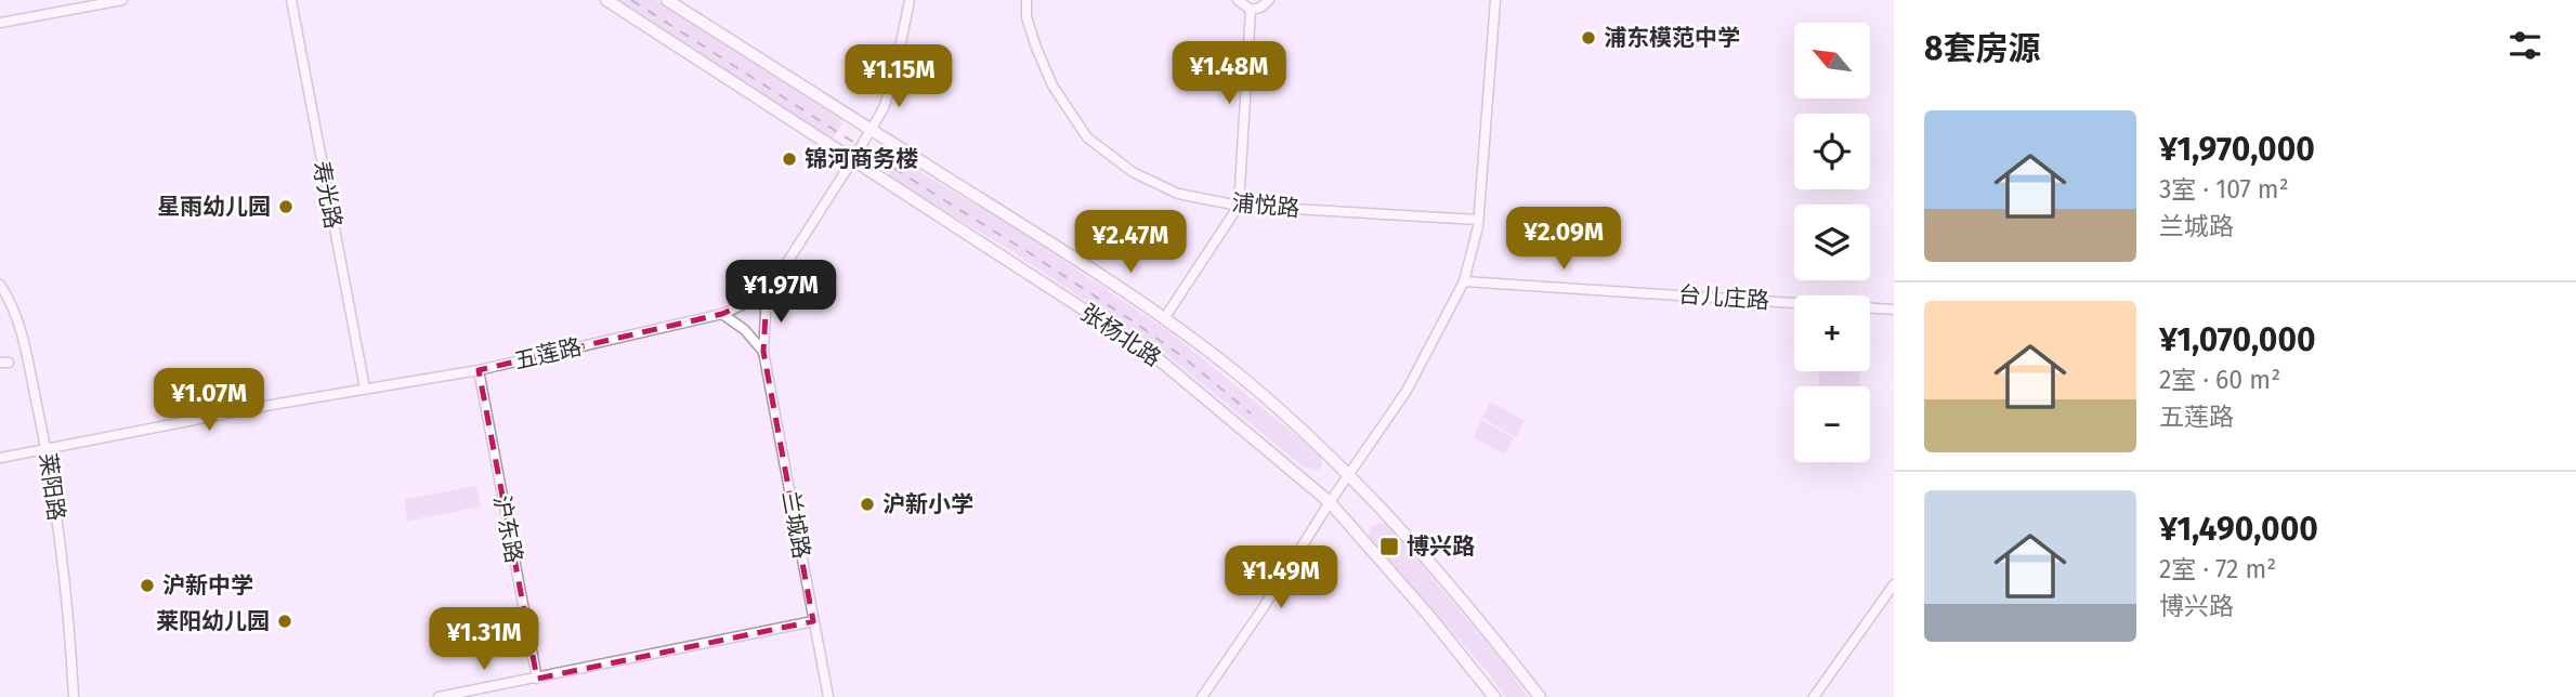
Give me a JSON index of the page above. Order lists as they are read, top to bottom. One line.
{"streets":{"main road":["张杨北路"],"street":["寿光路","浦悦路","台儿庄路","五莲路","莱阳路","兰城路","沪东路"]},"crossings":[["寿光路","五莲路"],["五莲路","莱阳路"],["五莲路","兰城路"],["五莲路","沪东路"]],"places":{"other":["浦东模范中学","锦河商务楼","星雨幼儿园","沪新小学","沪新中学","莱阳幼儿园"],"transit":["博兴路"]},"north":"top left","page":{"heading":"8套房源","map_buttons":["+","−"],"price":["¥1.48M","¥1.15M","¥2.09M","¥2.47M","¥1.97M","¥1.07M","¥1.49M","¥1.31M"],"list":[{"name":"¥1,970,000","note":"3室 · 107 m² · 兰城路"},{"name":"¥1,070,000","note":"2室 · 60 m² · 五莲路"},{"name":"¥1,490,000","note":"2室 · 72 m² · 博兴路"}]}}
